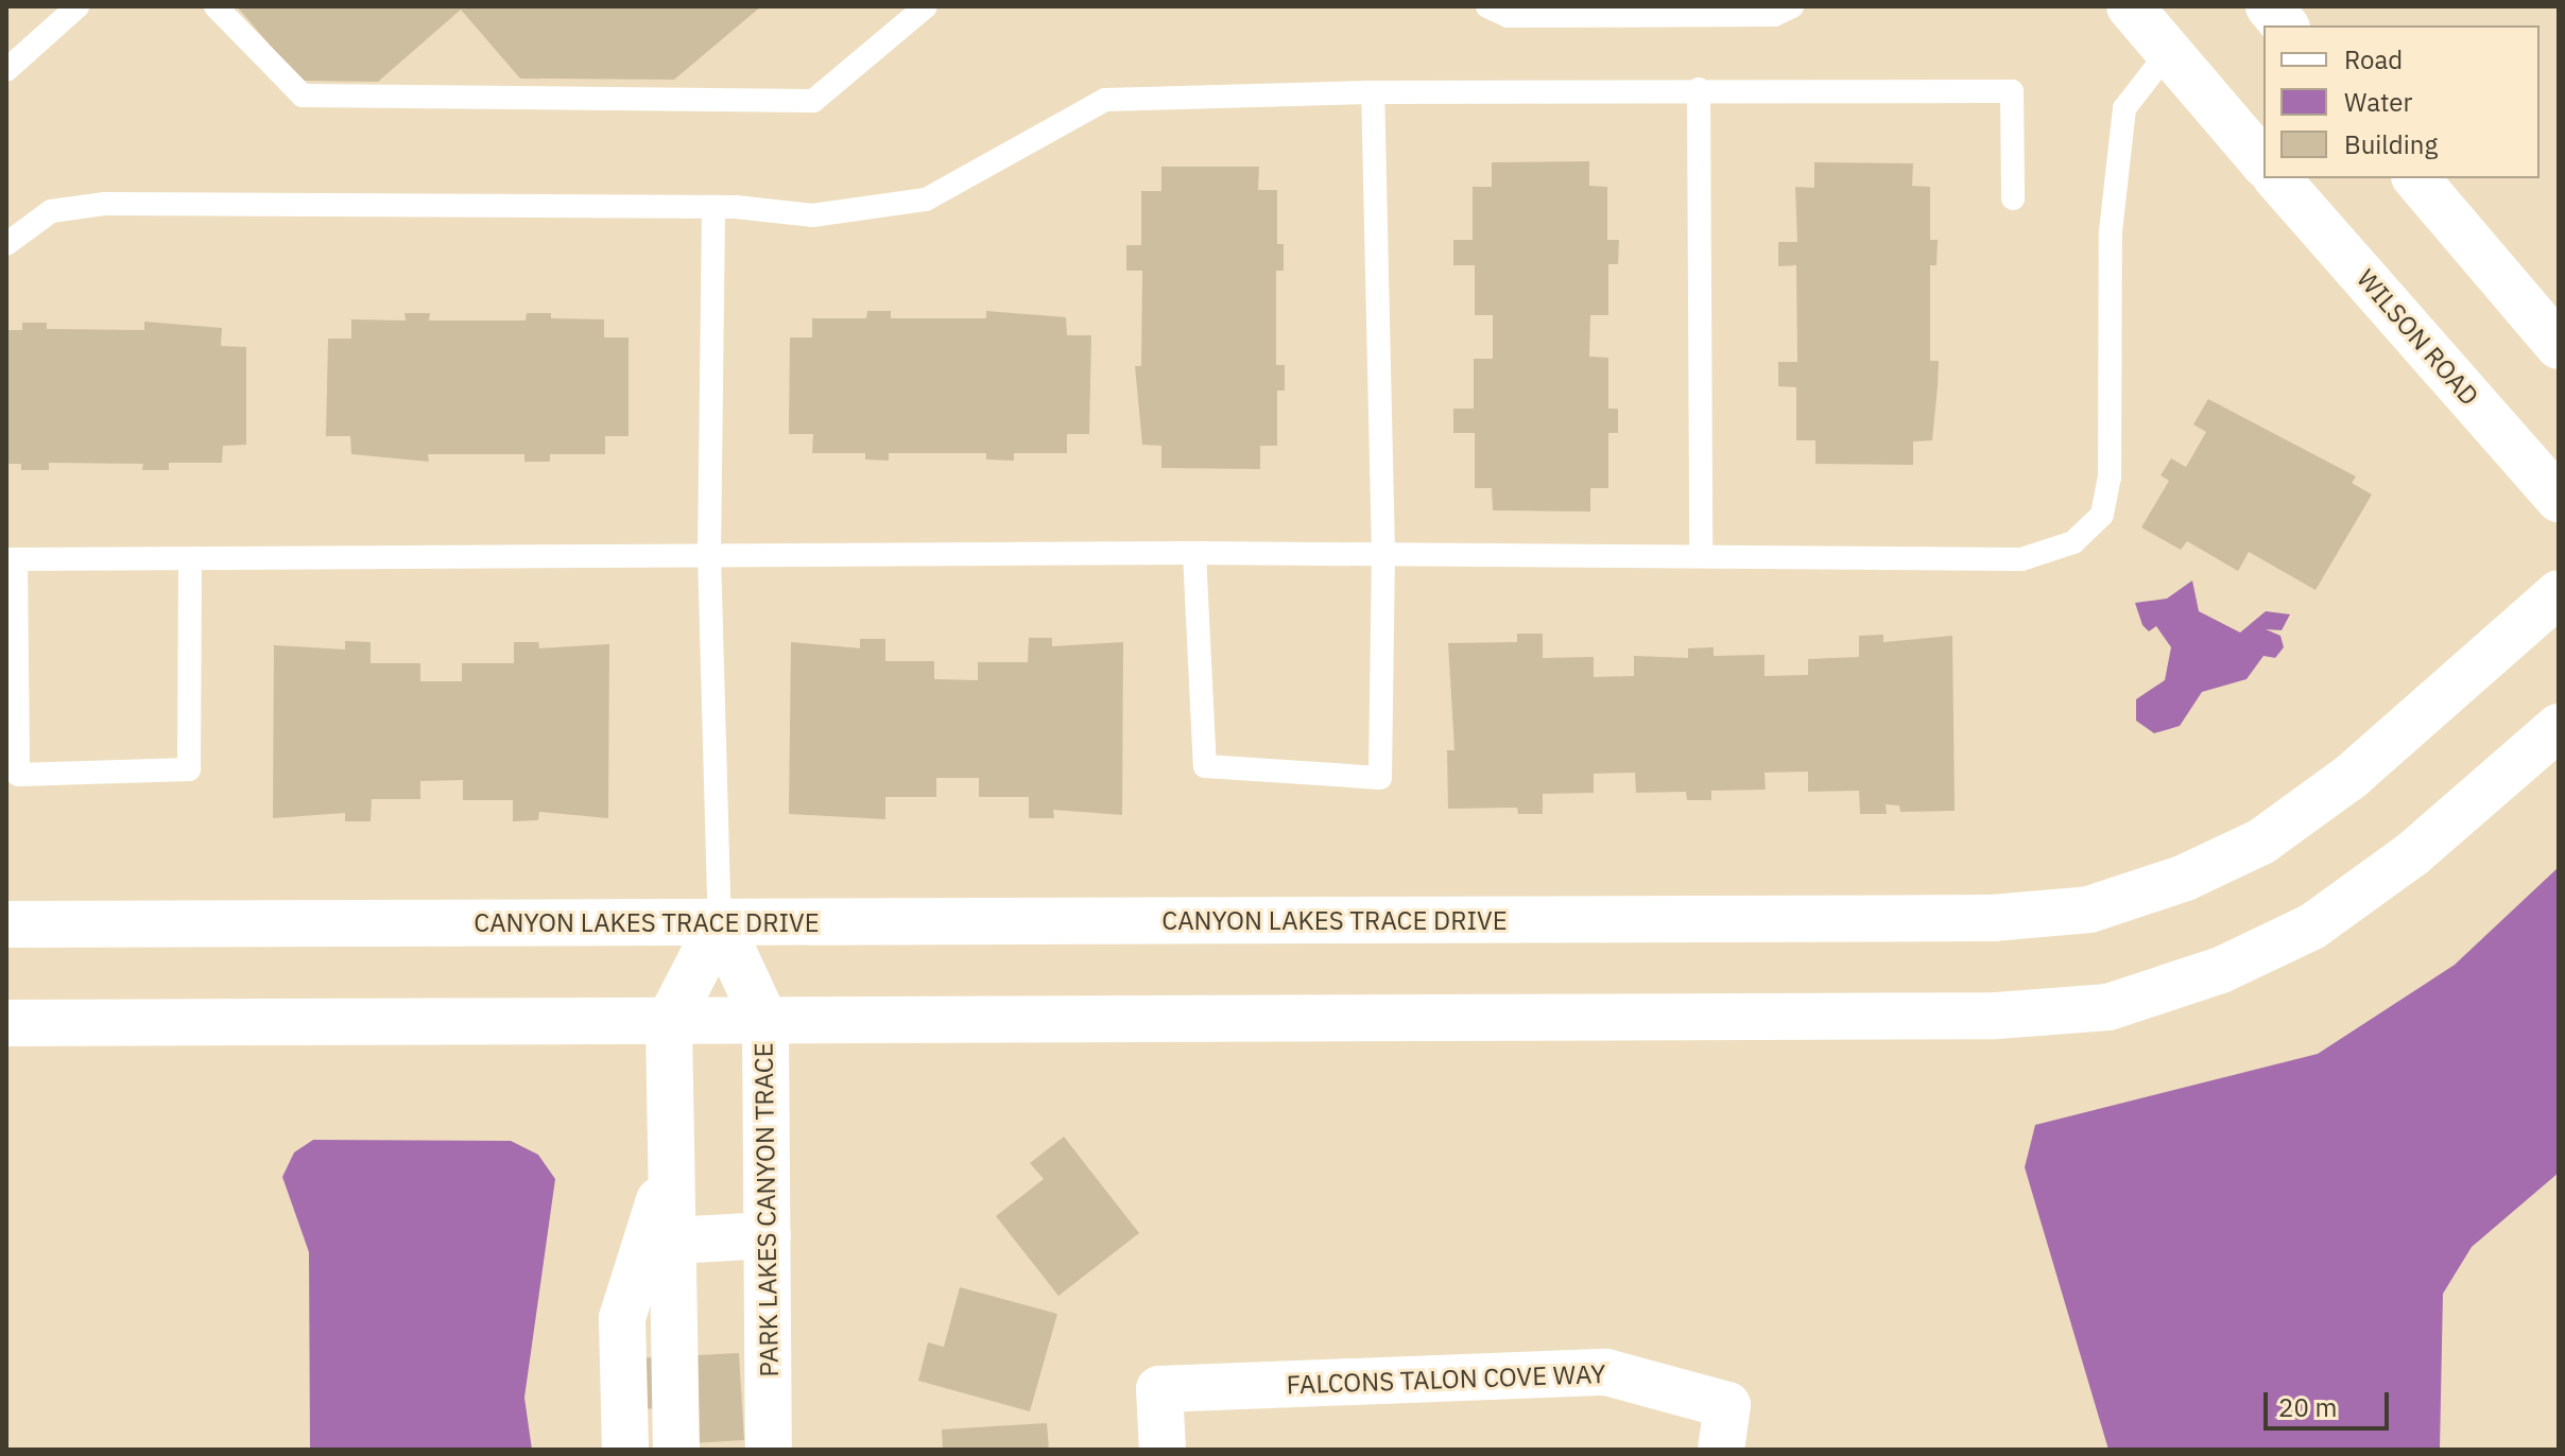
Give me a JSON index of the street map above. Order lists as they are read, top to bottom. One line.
{"streets":{"street":["WILSON ROAD","CANYON LAKES TRACE DRIVE","PARK LAKES CANYON TRACE","FALCONS TALON COVE WAY"]},"crossings":[["CANYON LAKES TRACE DRIVE","PARK LAKES CANYON TRACE"]],"legend":["Road","Water","Building"],"scale_bar":"20 m"}
